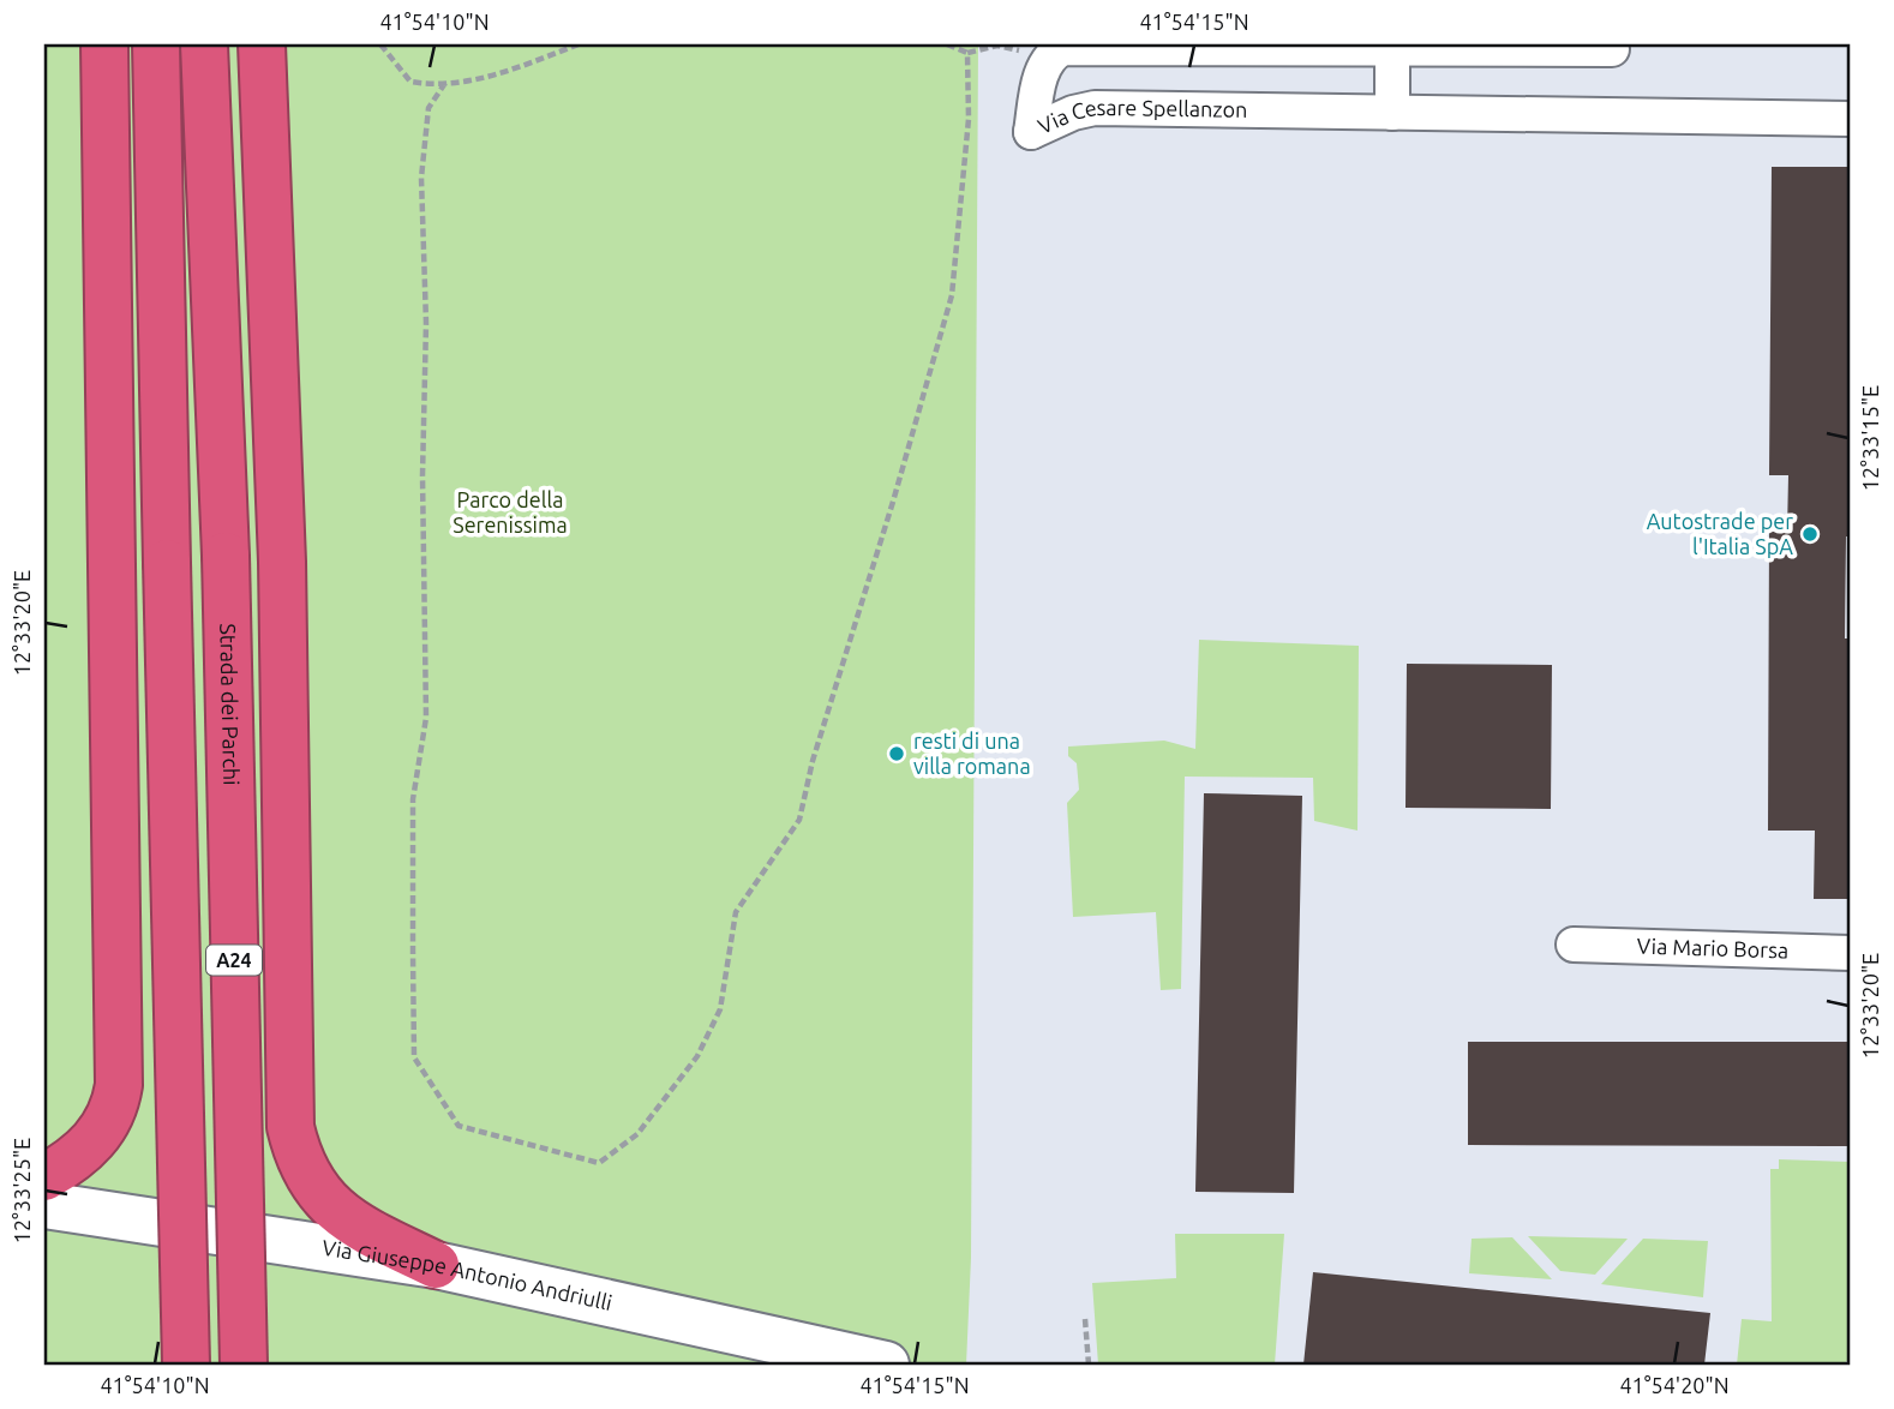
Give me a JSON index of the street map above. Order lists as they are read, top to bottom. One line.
{"streets":{"highway":["Strada dei Parchi","A24"],"main road":["Via Giuseppe Antonio Andriulli"],"street":["Via Cesare Spellanzon","Via Mario Borsa"]},"parks":["Parco della Serenissima"],"places":["Autostrade per l'Italia SpA","resti di una villa romana"],"coordinates":["41°54'10\"N","41°54'15\"N","12°33'15\"E","12°33'20\"E","12°33'25\"E","41°54'20\"N"]}
